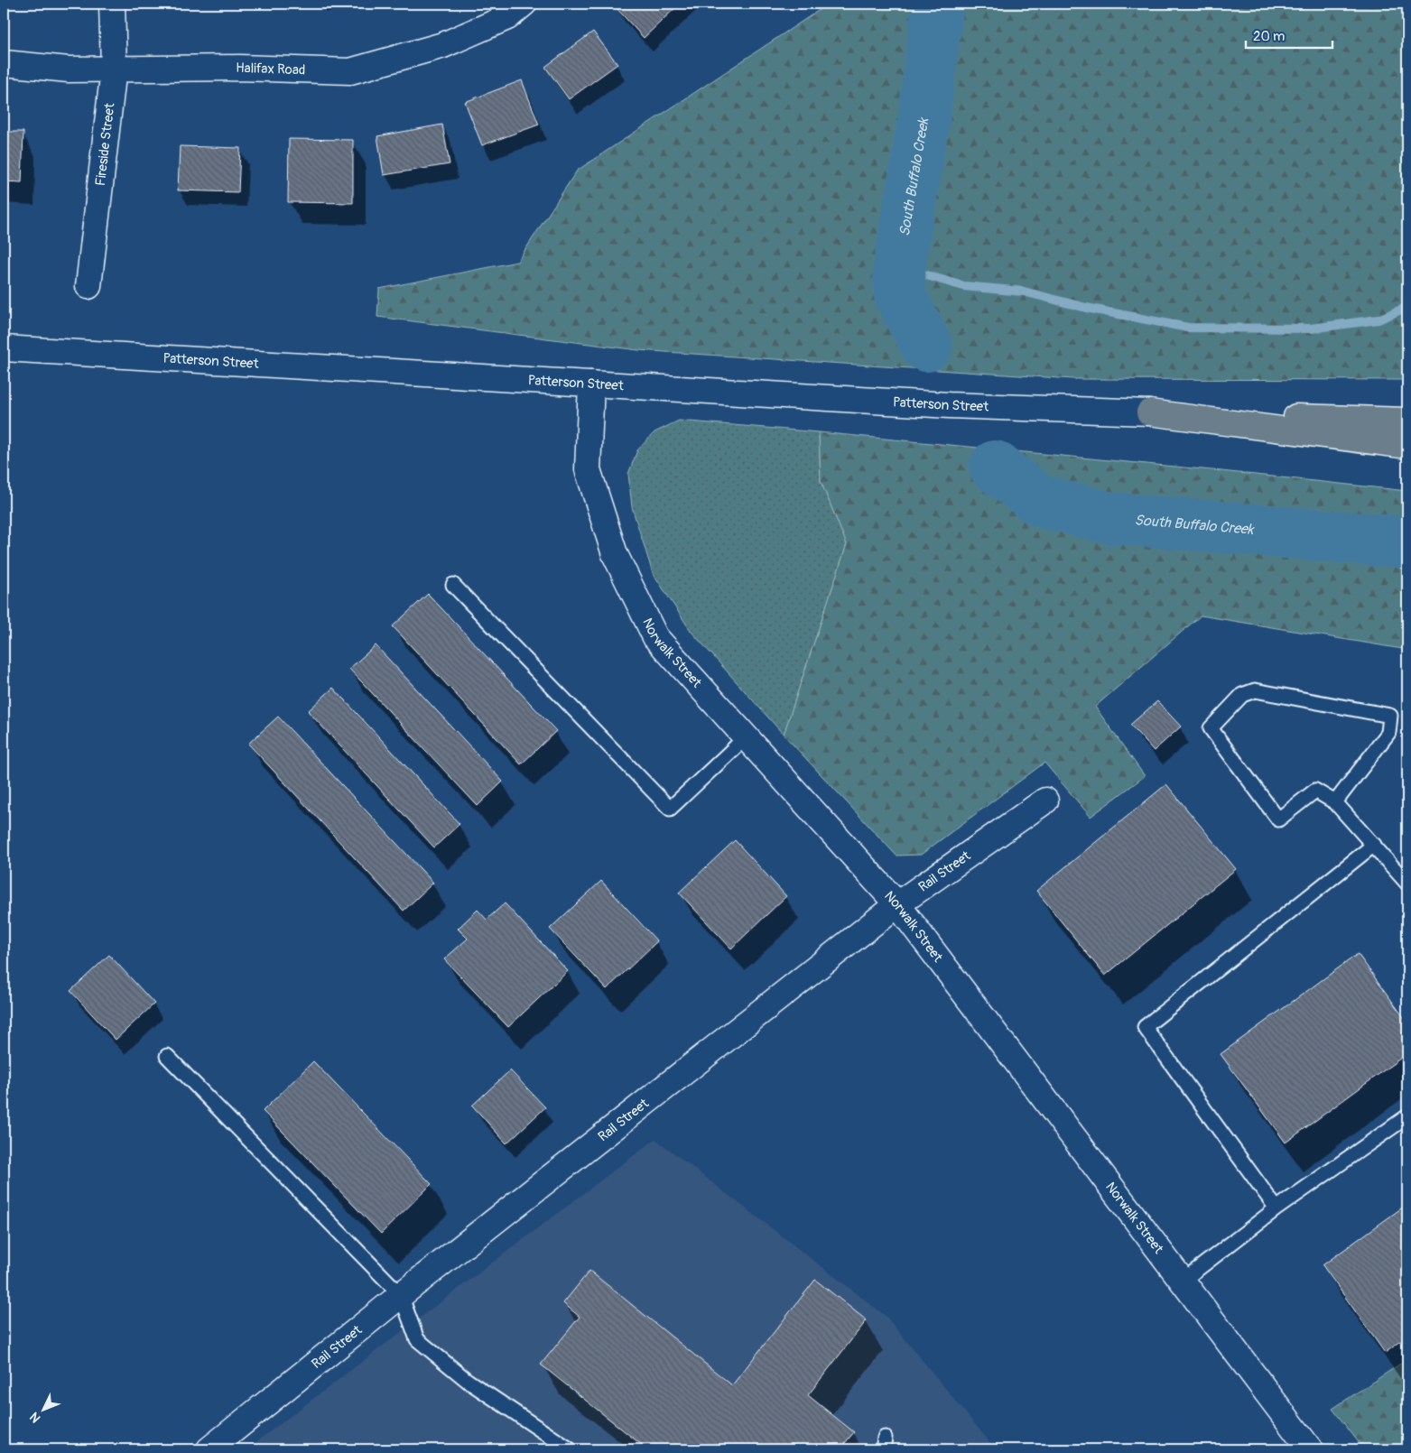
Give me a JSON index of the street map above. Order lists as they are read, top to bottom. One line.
{"streets":{"street":["Halifax Road","Fireside Street","Patterson Street","Norwalk Street","Rail Street"]},"crossings":[["Halifax Road","Fireside Street"],["Patterson Street","Norwalk Street"],["Norwalk Street","Rail Street"]],"water":["South Buffalo Creek"],"scale_bar":"20 m","north":"bottom left"}
